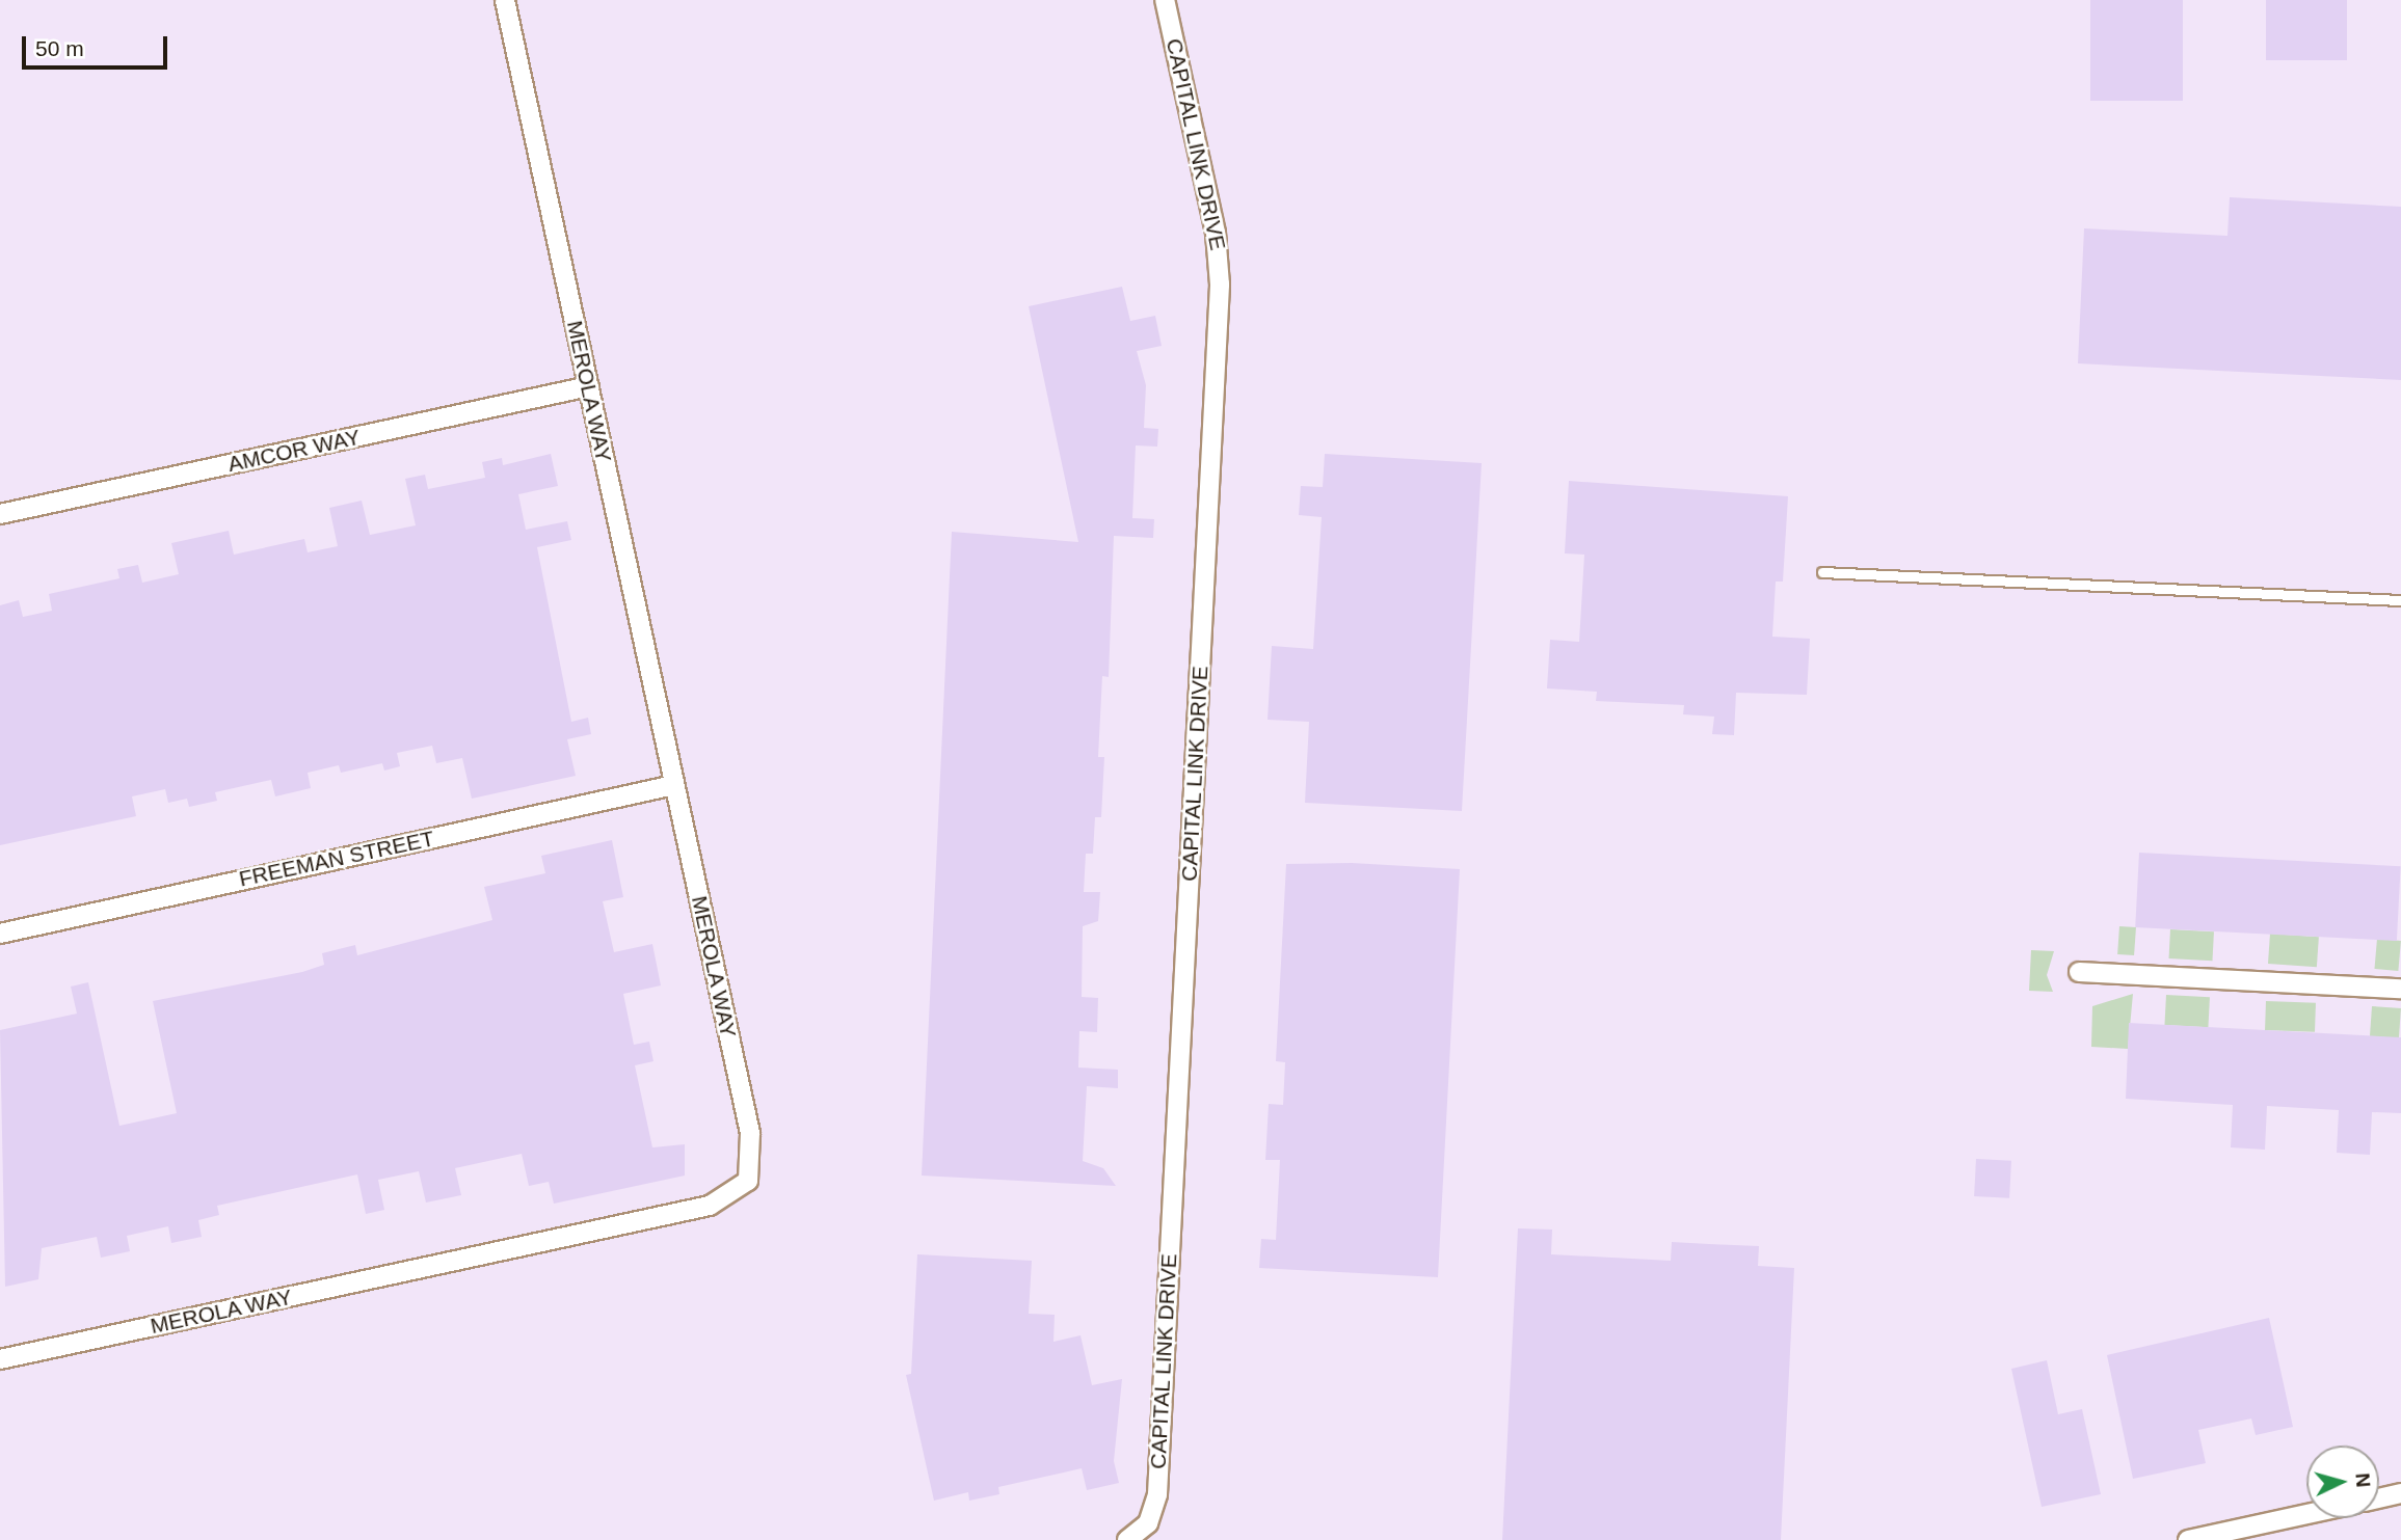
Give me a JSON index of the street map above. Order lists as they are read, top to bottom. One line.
{"streets":{"street":["CAPITAL LINK DRIVE","MEROLA WAY","AMCOR WAY","FREEMAN STREET"]},"crossings":[["MEROLA WAY","AMCOR WAY"],["MEROLA WAY","FREEMAN STREET"]],"scale_bar":"50 m","north":"right"}
